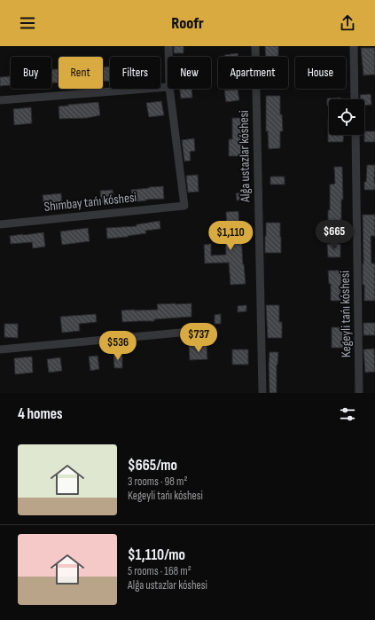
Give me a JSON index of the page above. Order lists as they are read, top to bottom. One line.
{"streets":{"street":["Alǵa ustazlar kóshesi","Shımbay tańı kóshesi","Kegeyli tańı kóshesi"]},"page":{"header":"Roofr","chip":["Buy","Rent","Filters","New","Apartment","House"],"price":["$665","$1,110","$737","$536"],"heading":"4 homes","list":[{"name":"$665/mo","note":"3 rooms · 98 m² · Kegeyli tańı kóshesi"},{"name":"$1,110/mo","note":"5 rooms · 168 m² · Alǵa ustazlar kóshesi"}]}}
